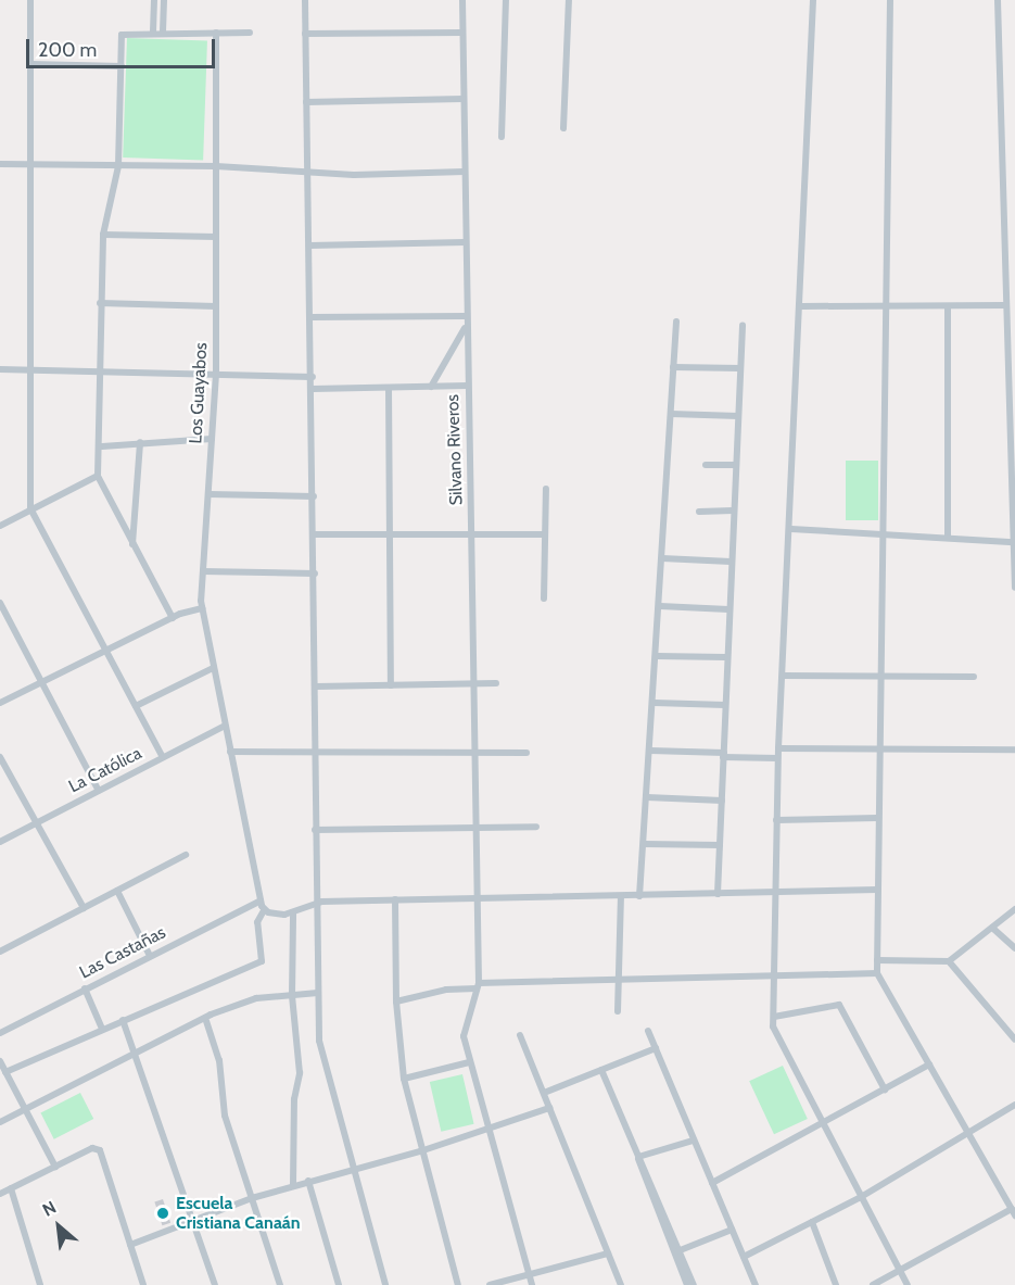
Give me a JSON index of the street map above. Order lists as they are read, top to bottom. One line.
{"streets":{"street":["Los Guayabos","Silvano Riveros","La Católica","Las Castañas"]},"crossings":[["Los Guayabos","La Católica"],["Los Guayabos","Las Castañas"]],"places":["Escuela Cristiana Canaán"],"scale_bar":"200 m","north":"top left"}
